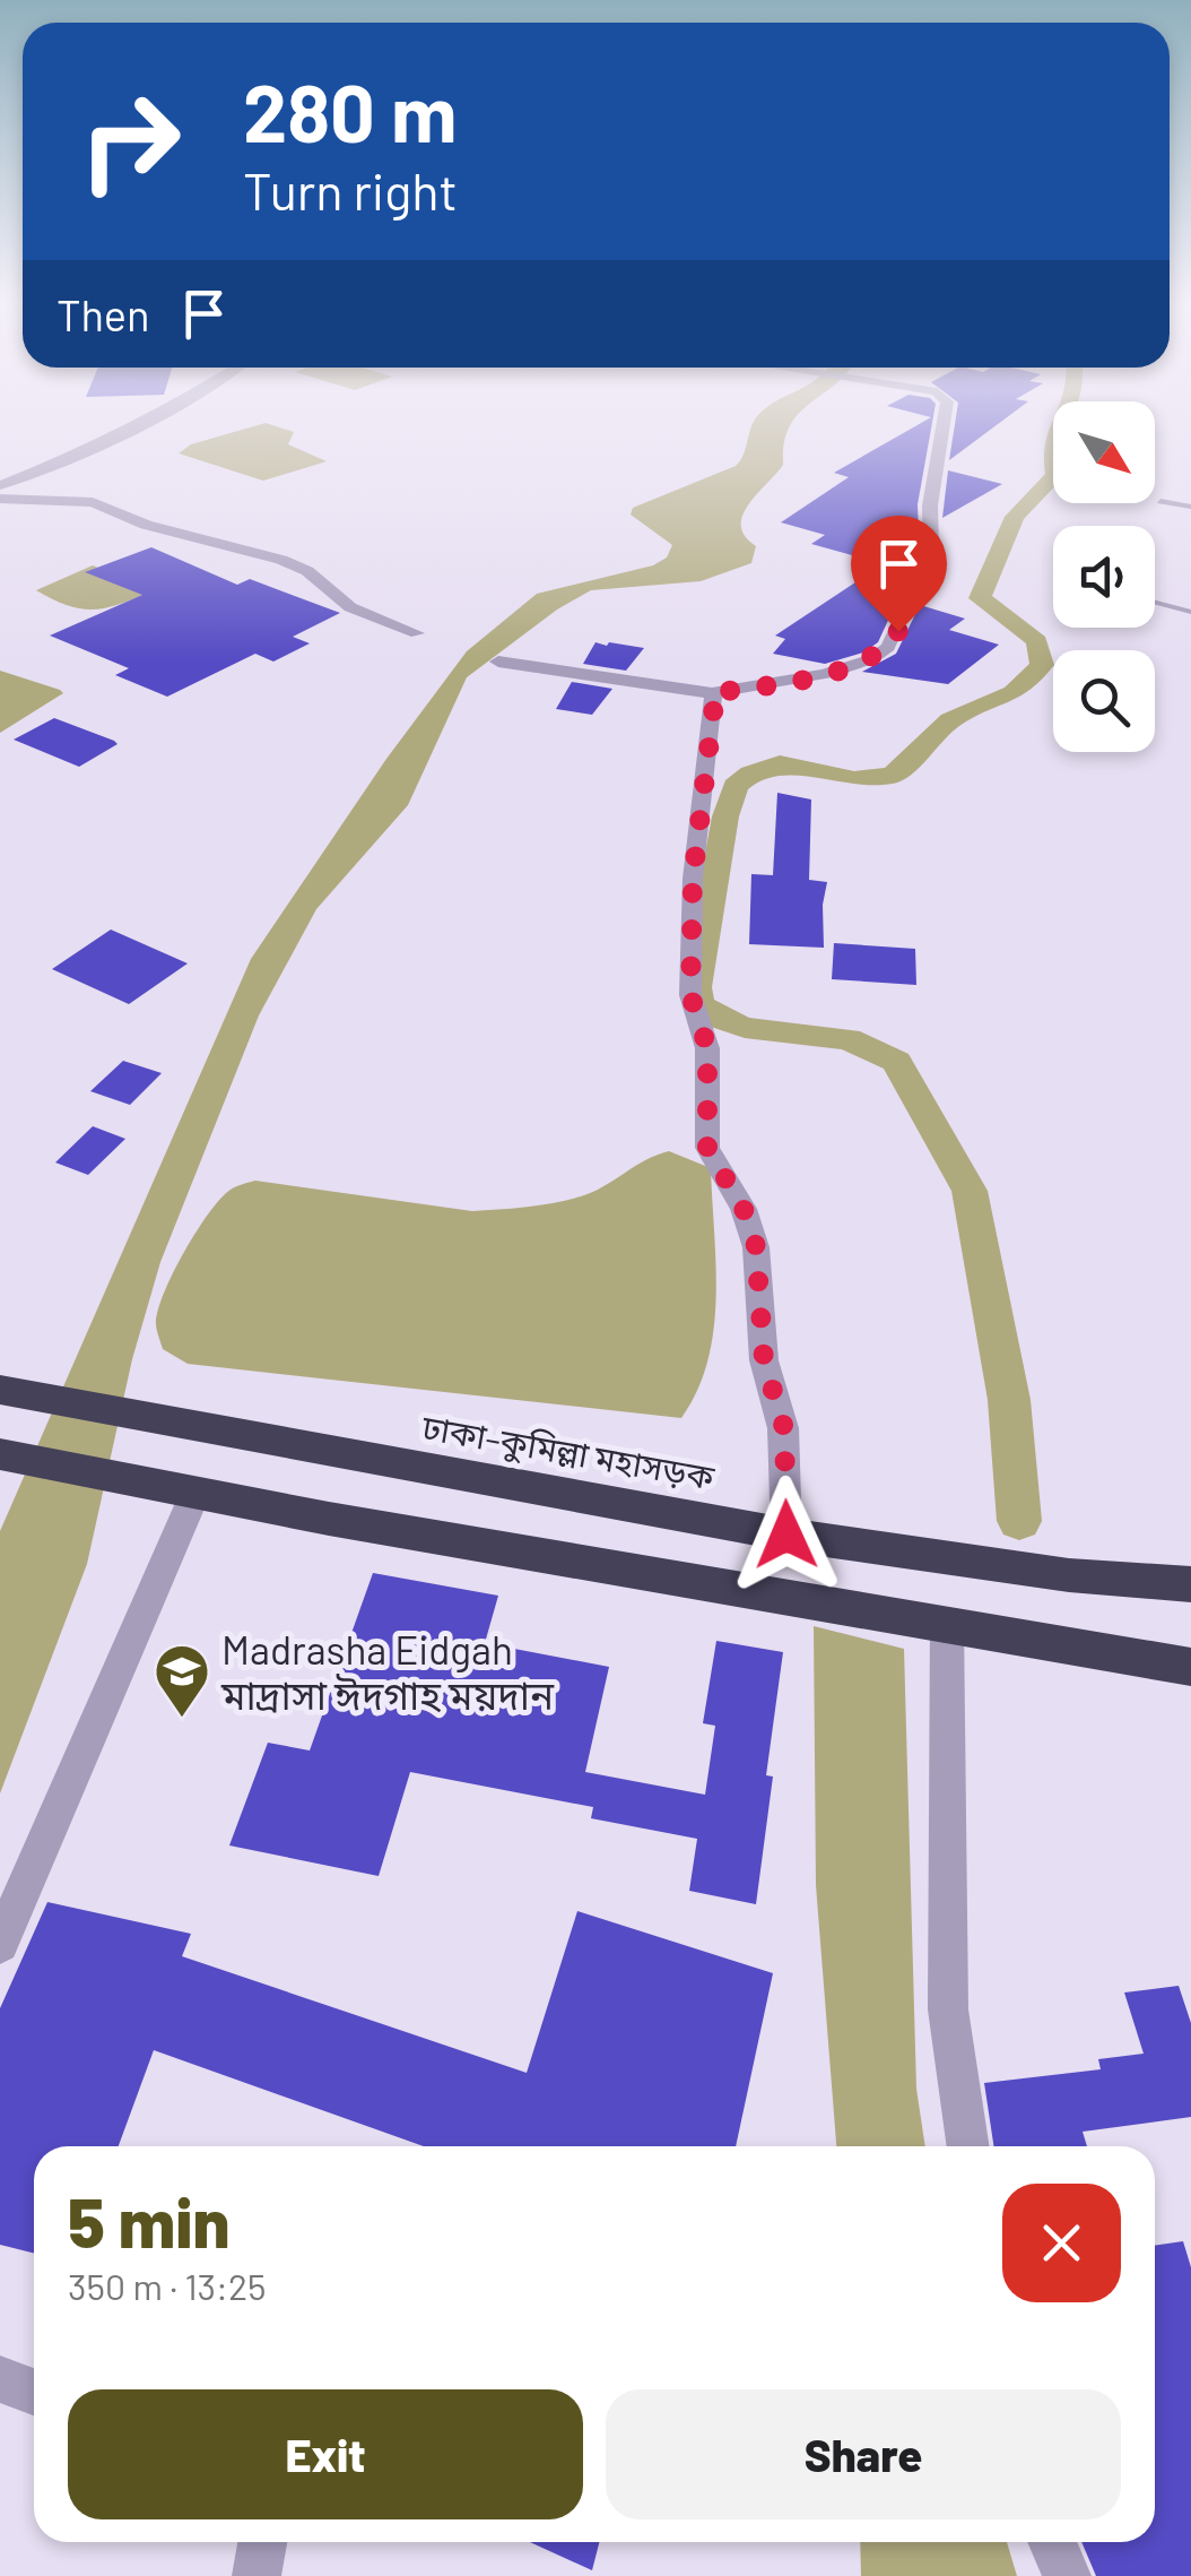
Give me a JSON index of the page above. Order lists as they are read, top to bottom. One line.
{"streets":{"highway":["ঢাকা–কুমিল্লা মহাসড়ক"]},"places":{"school or university":["Madrasha Eidgah মাদ্রাসা ঈদগাহ ময়দান"]},"north":"bottom right","page":{"turn":["280 m","Turn right"],"then":"Then","heading":["5 min","350 m · 13:25"],"buttons":["Exit","Share"]}}
